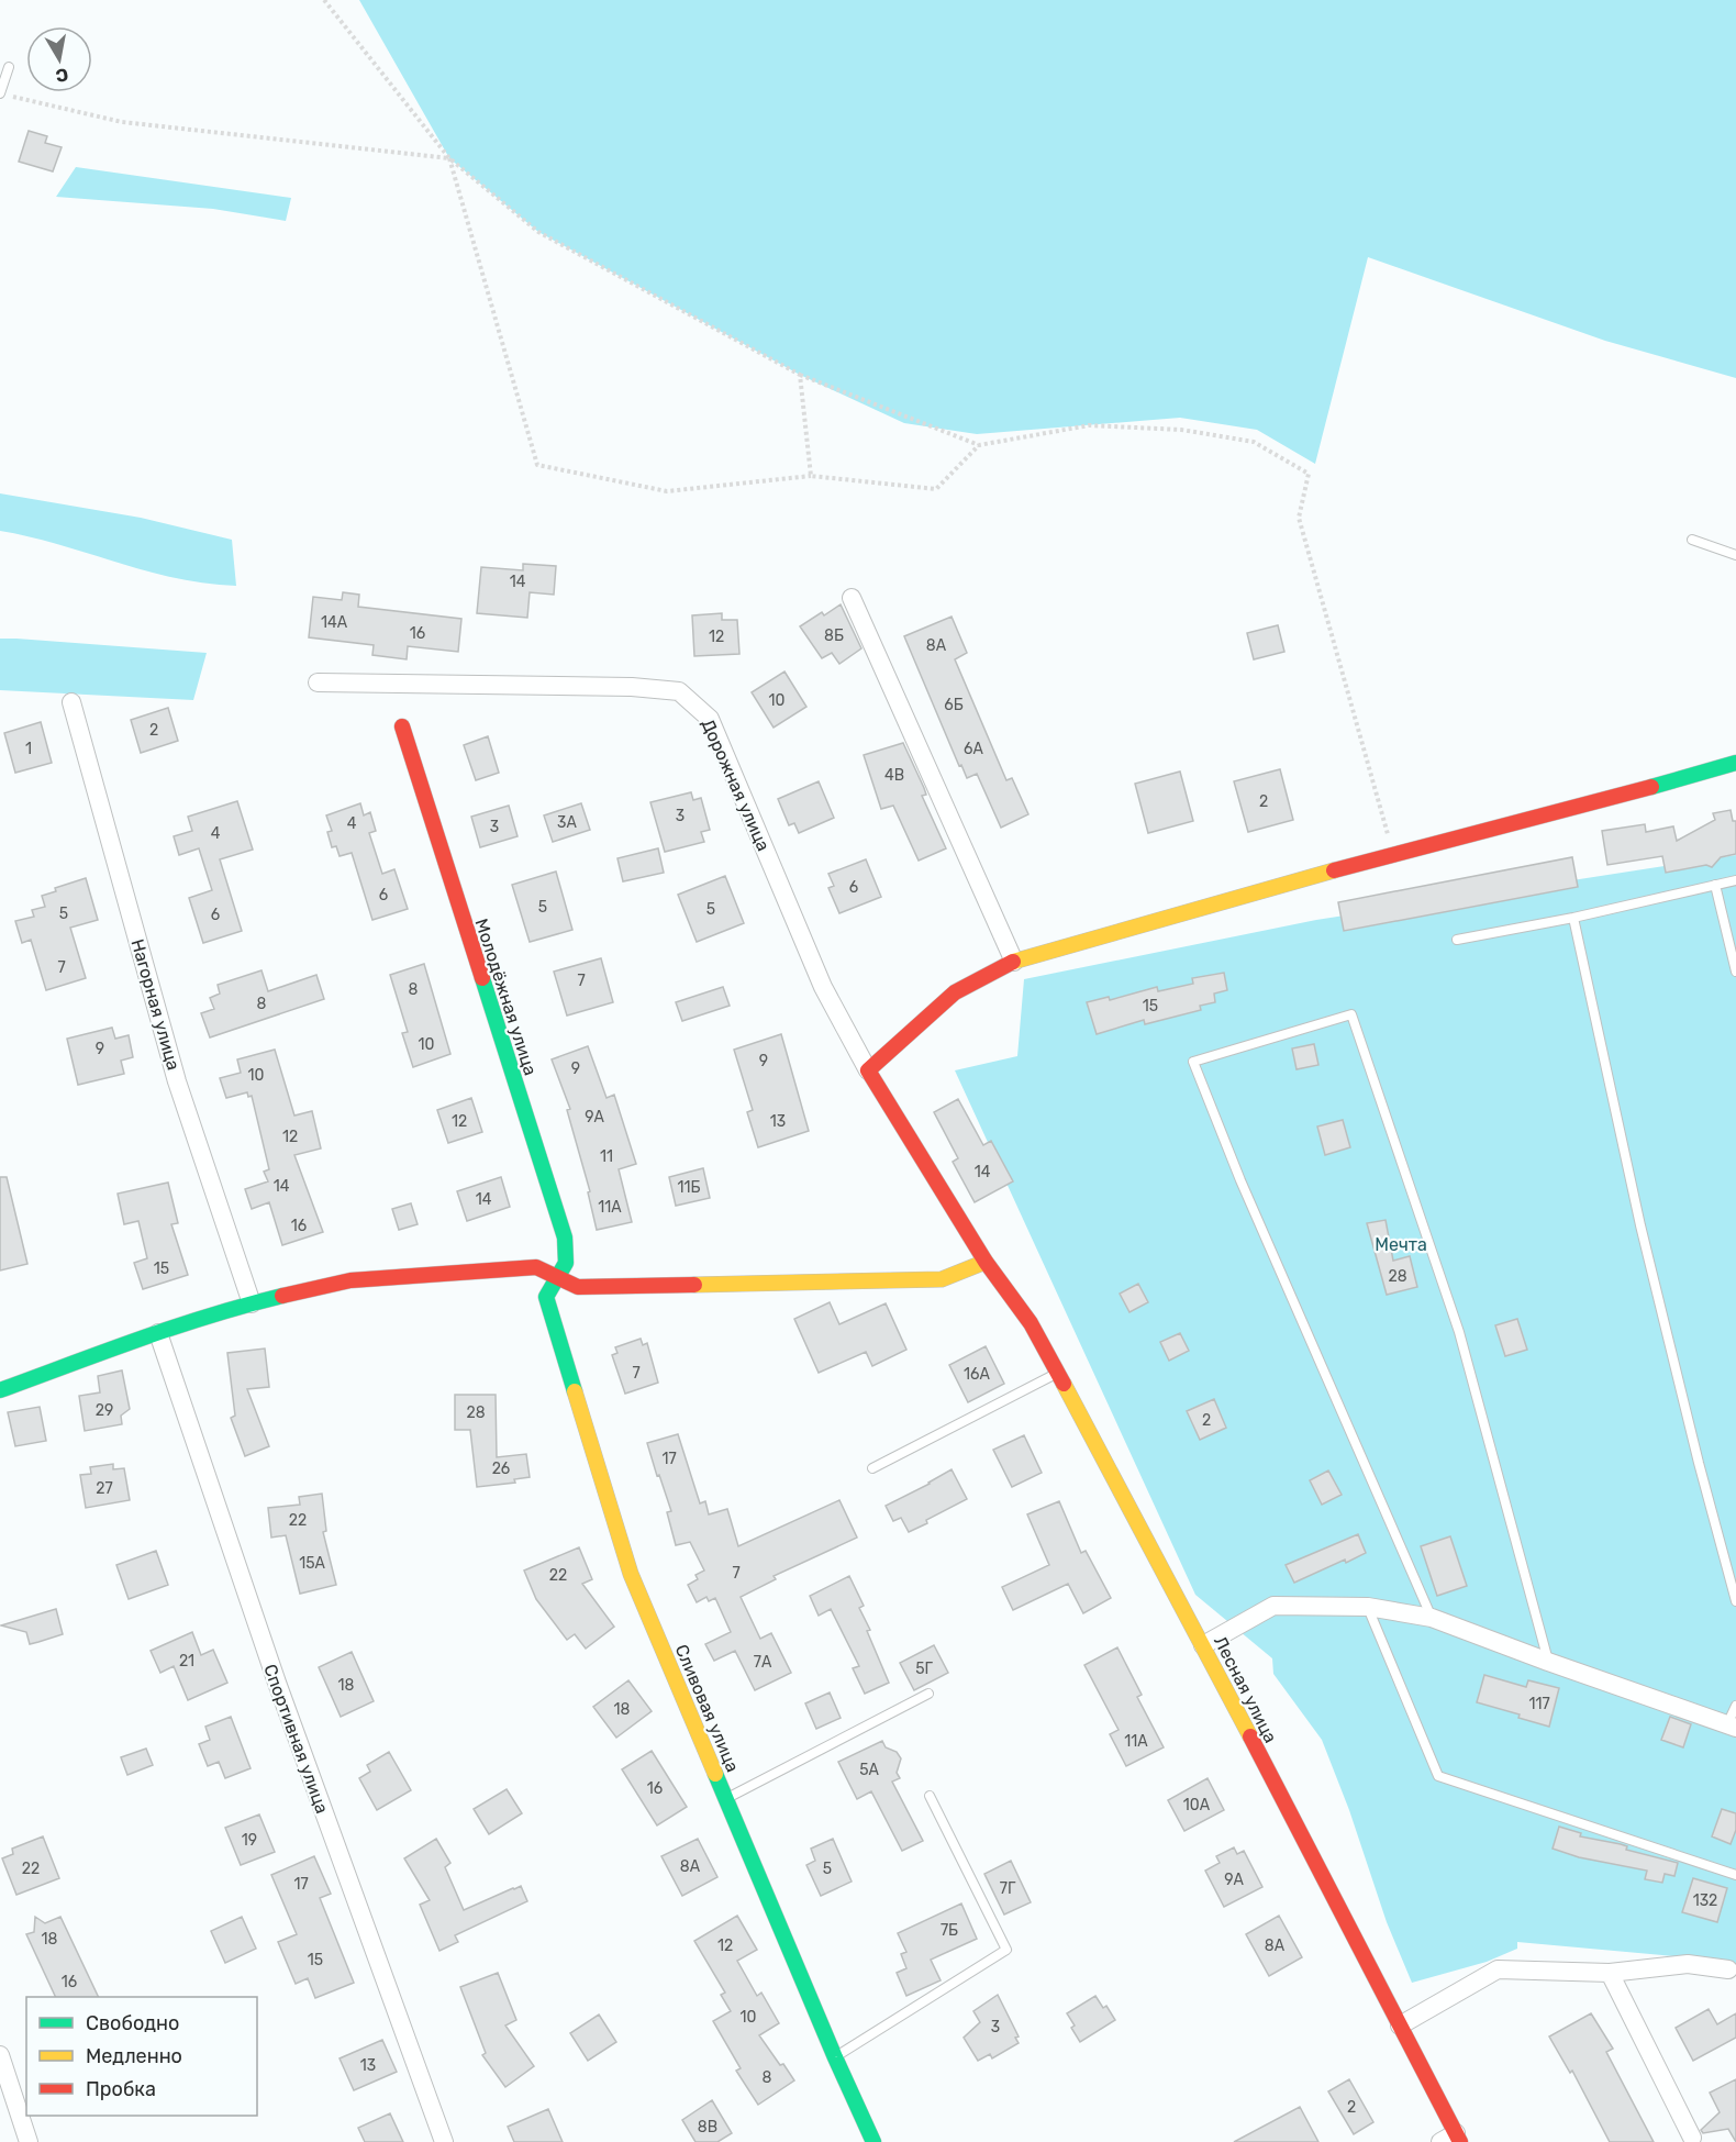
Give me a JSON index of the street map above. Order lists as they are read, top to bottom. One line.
{"streets":{"street":["Дорожная улица","Молодёжная улица","Нагорная улица","Лесная улица","Сливовая улица","Спортивная улица"]},"crossings":[["Дорожная улица","Лесная улица"],["Молодёжная улица","Сливовая улица"]],"parks":["Мечта"],"house_numbers":["14","14А","16","8Б","12","8А","10","6Б","2","1","6А","4В","2","3","3А","4","3","4","6","6","5","5","5","6","7","7","8","8","15","10","9","9","9","10","9А","12","13","12","11","14","14","11Б","14","11А","16","15","28","7","16А","29","28","2","17","26","27","22","15А","7","22","21","7А","5Г","18","117","18","11А","5А","16","10А","19","8А","22","5","9А","17","7Г","132","7Б","18","12","8А","15","16","10","3","13","8","2","8В"],"legend":["Свободно","Медленно","Пробка"],"north":"bottom"}
